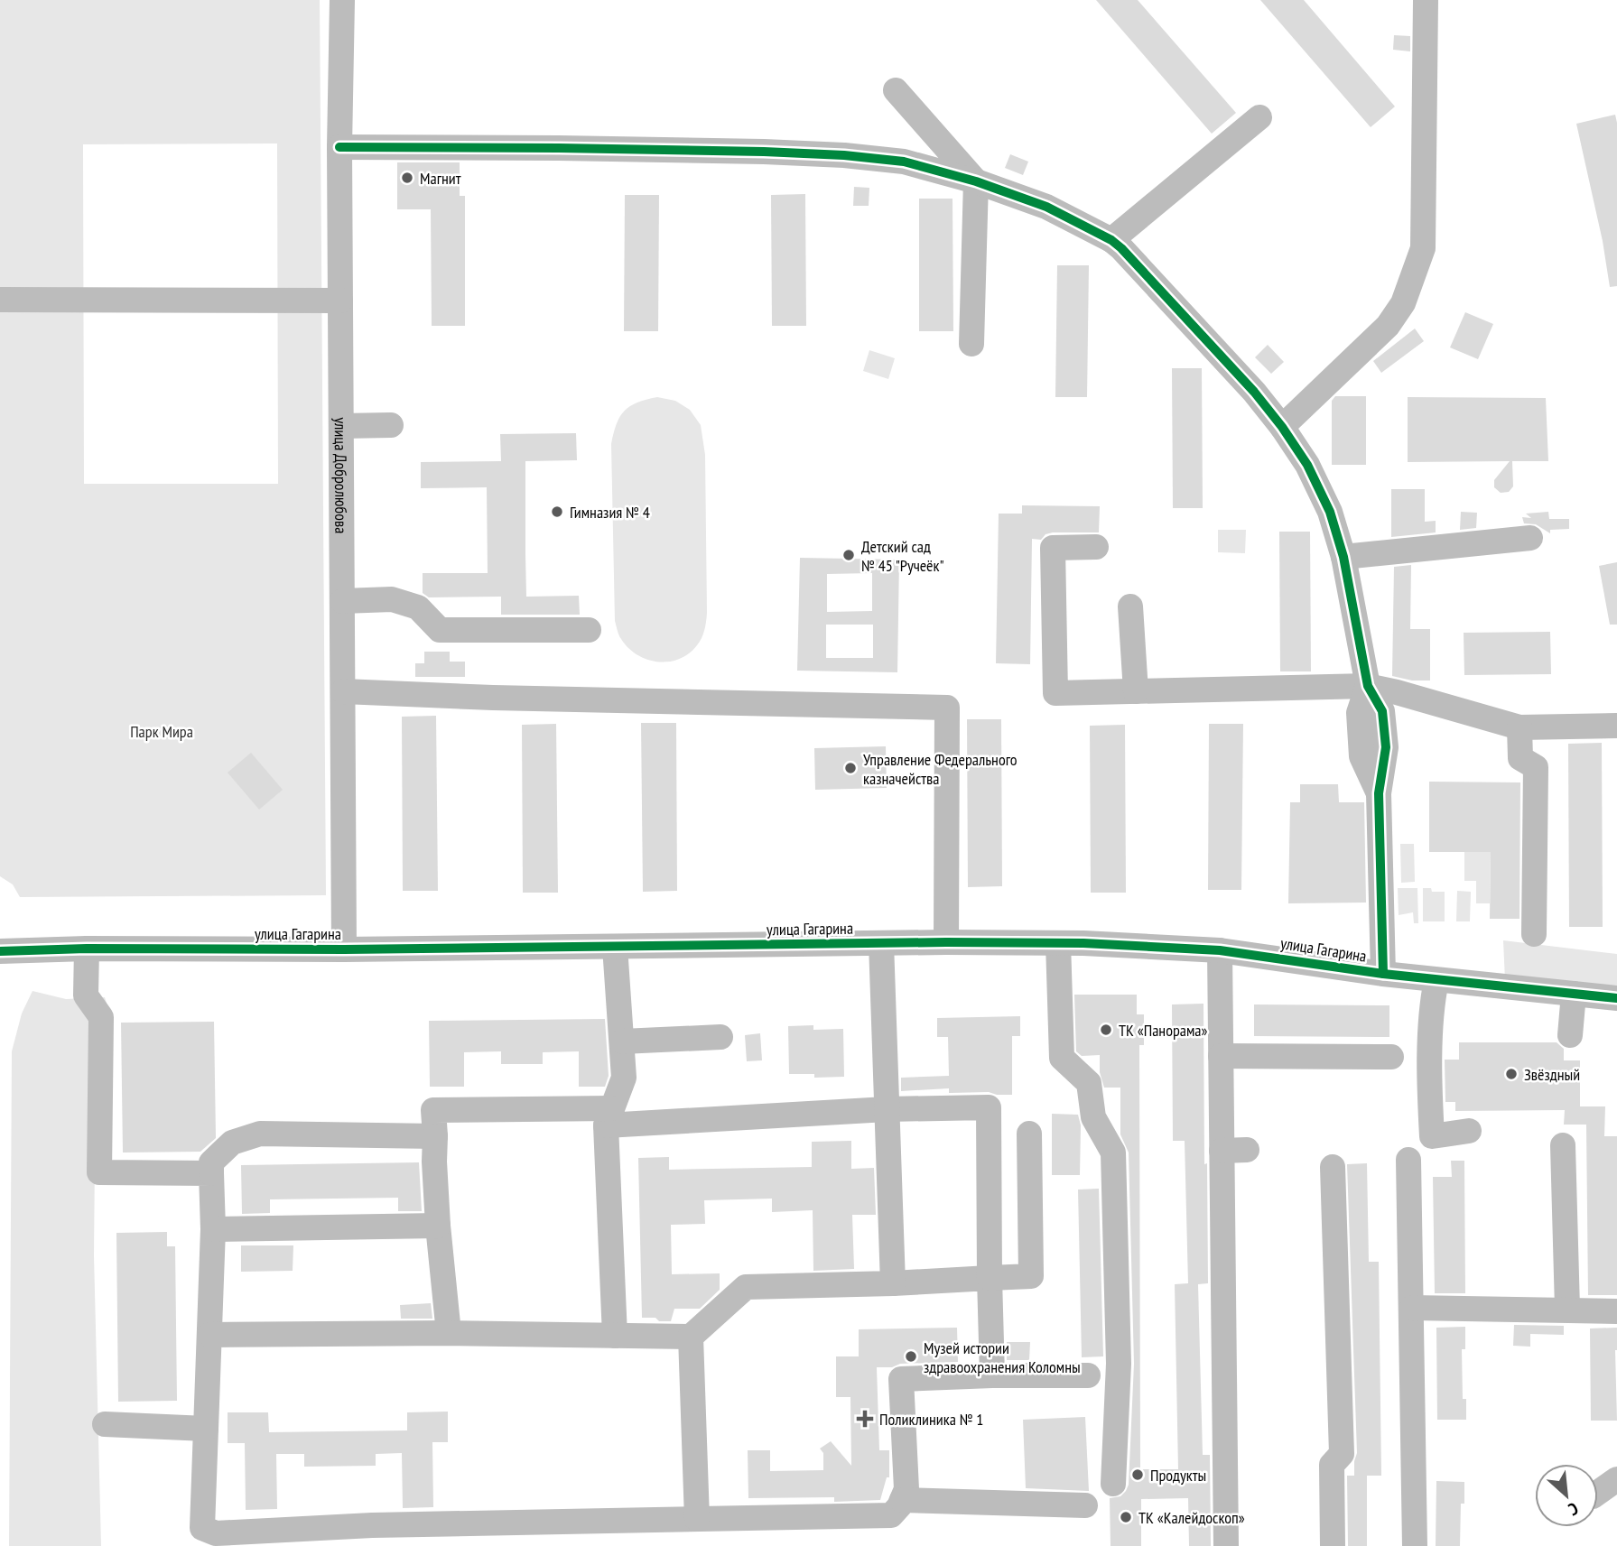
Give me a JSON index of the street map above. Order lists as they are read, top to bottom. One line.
{"streets":{"street":["улица Добролюбова","улица Гагарина"]},"crossings":[["улица Добролюбова","улица Гагарина"]],"parks":["Парк Мира"],"places":{"other":["Магнит","Гимназия № 4","Детский сад № 45 \"Ручеёк\"","Управление Федерального казначейства","ТК «Панорама»","Звёздный","Музей истории здравоохранения Коломны","Продукты","ТК «Калейдоскоп»"],"health":["Поликлиника № 1"]},"north":"bottom right"}
